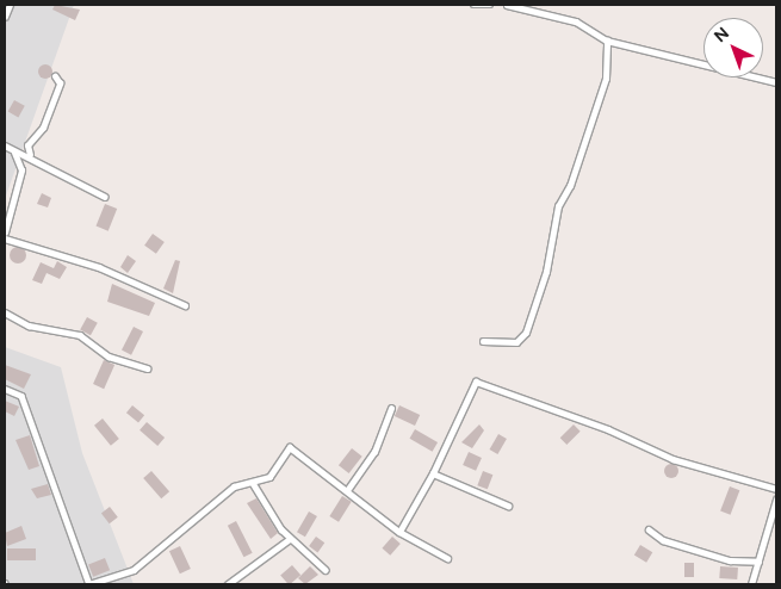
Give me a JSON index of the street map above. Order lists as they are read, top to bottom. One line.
{"north":"top left"}
